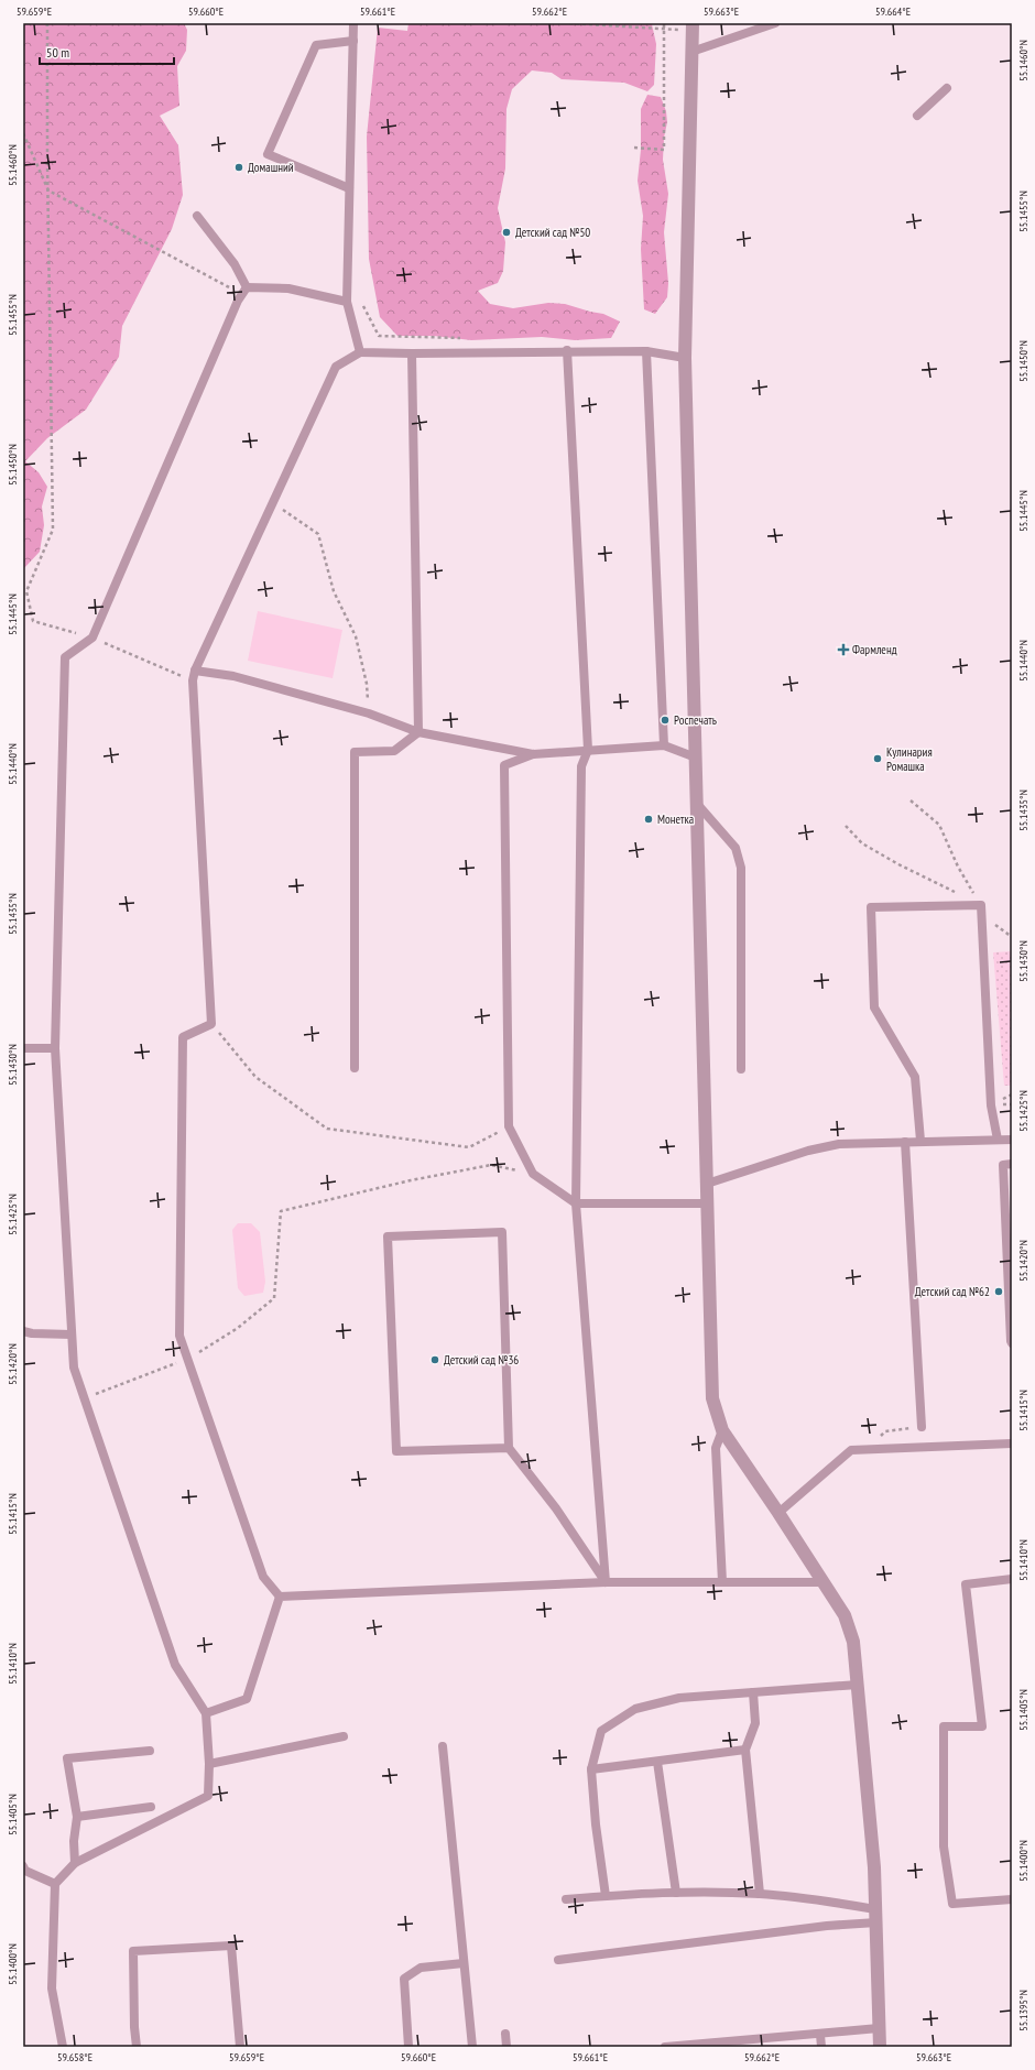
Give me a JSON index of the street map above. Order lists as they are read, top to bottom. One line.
{"places":{"other":["Домашний","Детский сад №50","Роспечать","Кулинария Ромашка","Монетка","Детский сад №62","Детский сад №36"],"health":["Фармленд"]},"scale_bar":"50 m","coordinates":["59.659°E","59.660°E","59.661°E","59.662°E","59.663°E","59.664°E","55.1460°N","55.1455°N","55.1450°N","55.1445°N","55.1440°N","55.1435°N","55.1430°N","55.1425°N","55.1420°N","55.1415°N","55.1410°N","55.1405°N","55.1400°N","55.1395°N","59.658°E"]}
